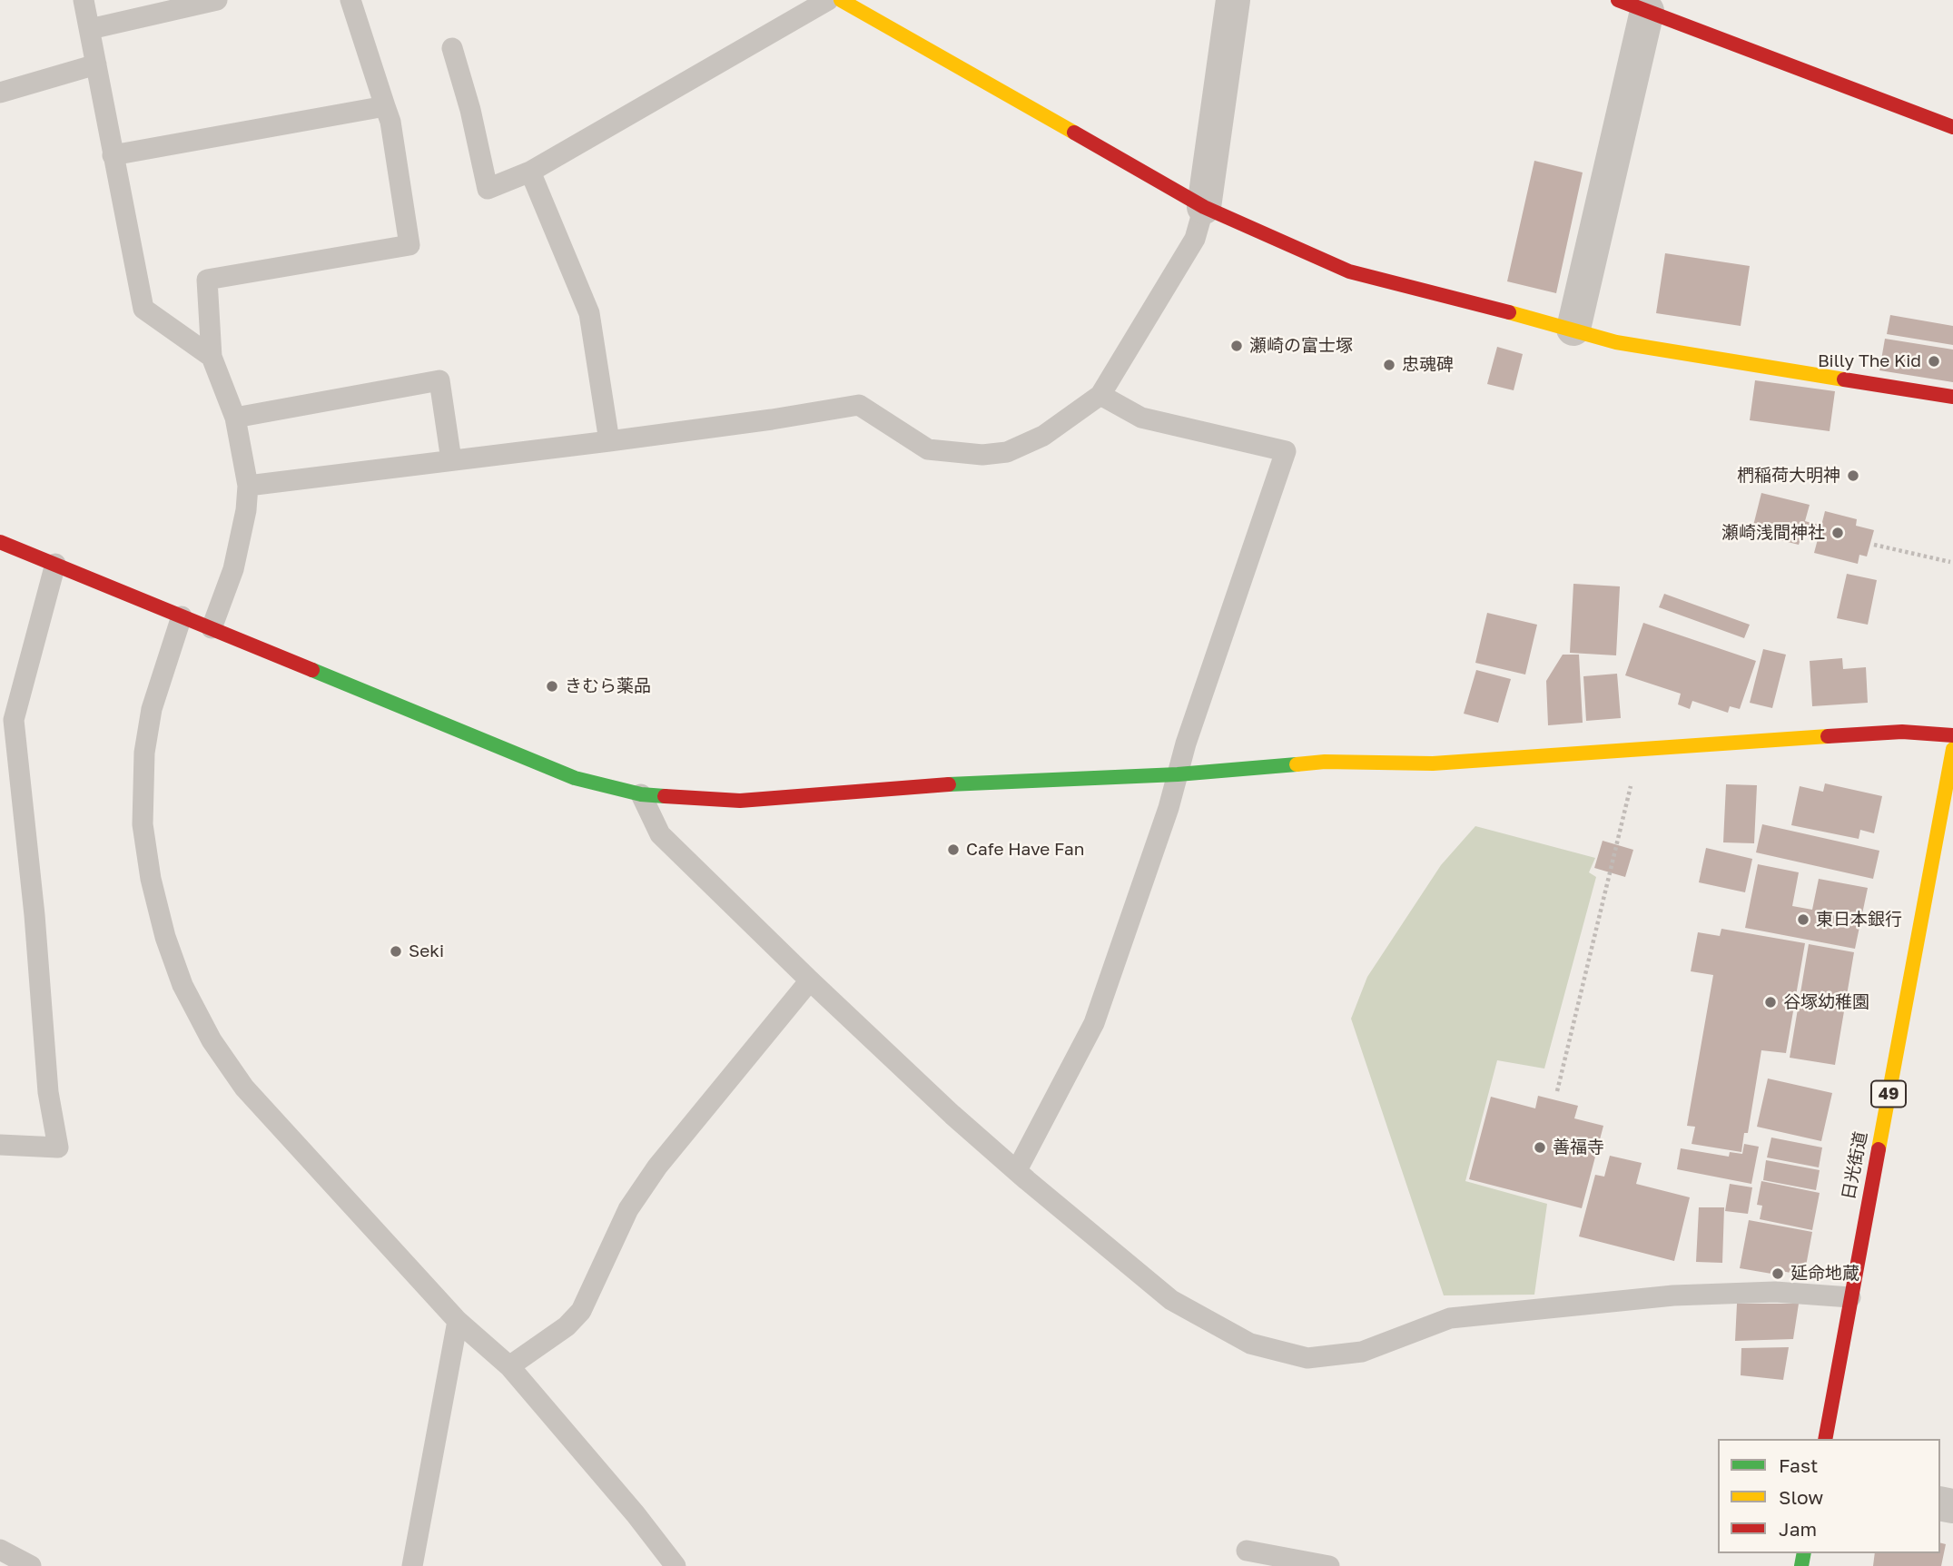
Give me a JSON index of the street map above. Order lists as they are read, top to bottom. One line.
{"streets":{"street":["49","日光街道"]},"places":["瀬崎の富士塚","Billy The Kid","忠魂碑","椚稲荷大明神","瀬崎浅間神社","きむら薬品","Cafe Have Fan","東日本銀行","Seki","谷塚幼稚園","善福寺","延命地蔵"],"legend":["Fast","Slow","Jam"]}
